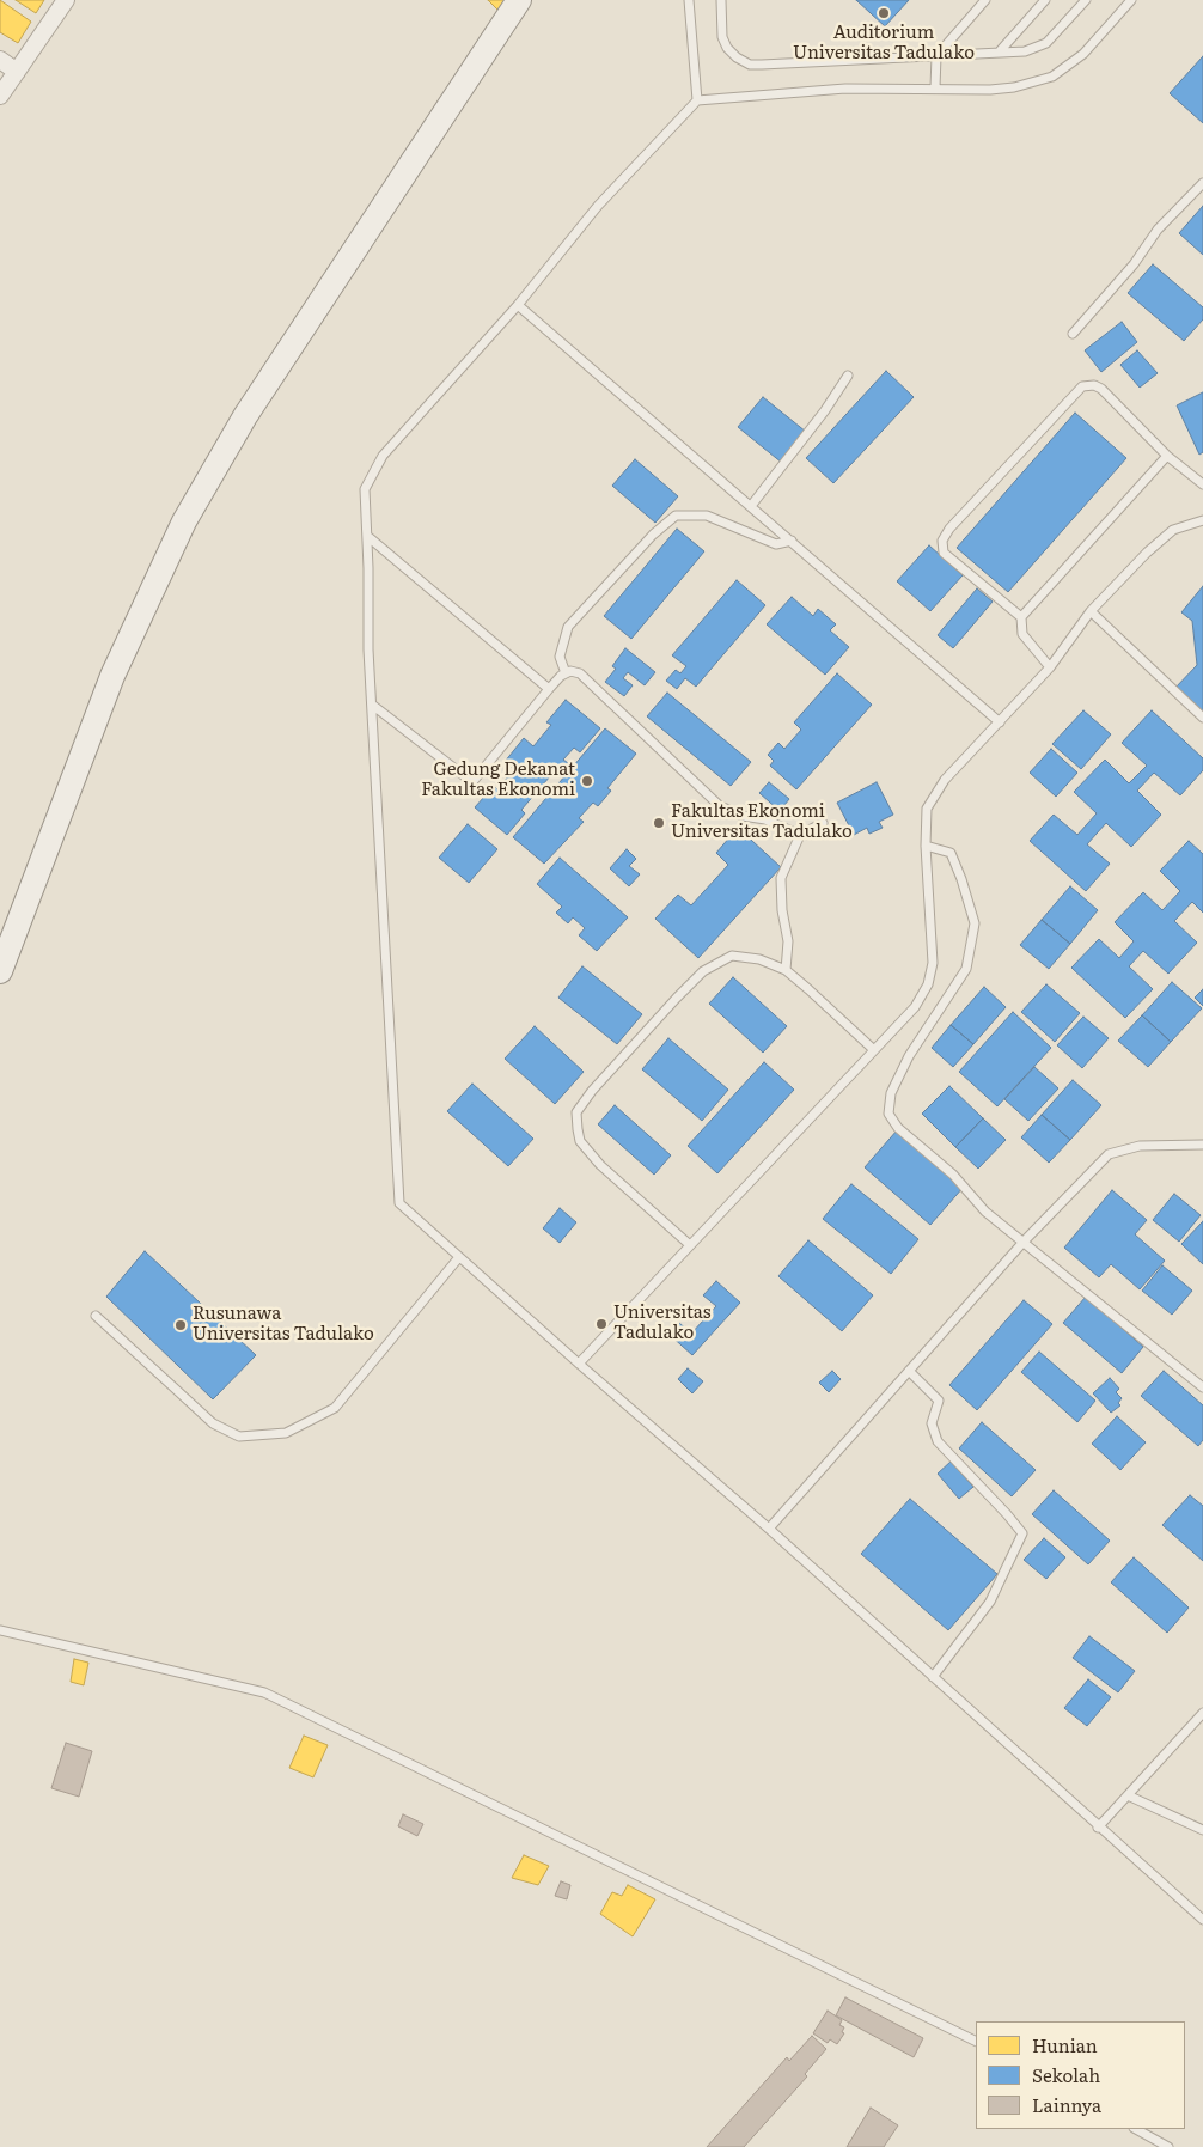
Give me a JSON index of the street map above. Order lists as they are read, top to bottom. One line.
{"places":["Auditorium Universitas Tadulako","Gedung Dekanat Fakultas Ekonomi","Fakultas Ekonomi Universitas Tadulako","Universitas Tadulako","Rusunawa Universitas Tadulako"],"legend":["Hunian","Sekolah","Lainnya"]}
